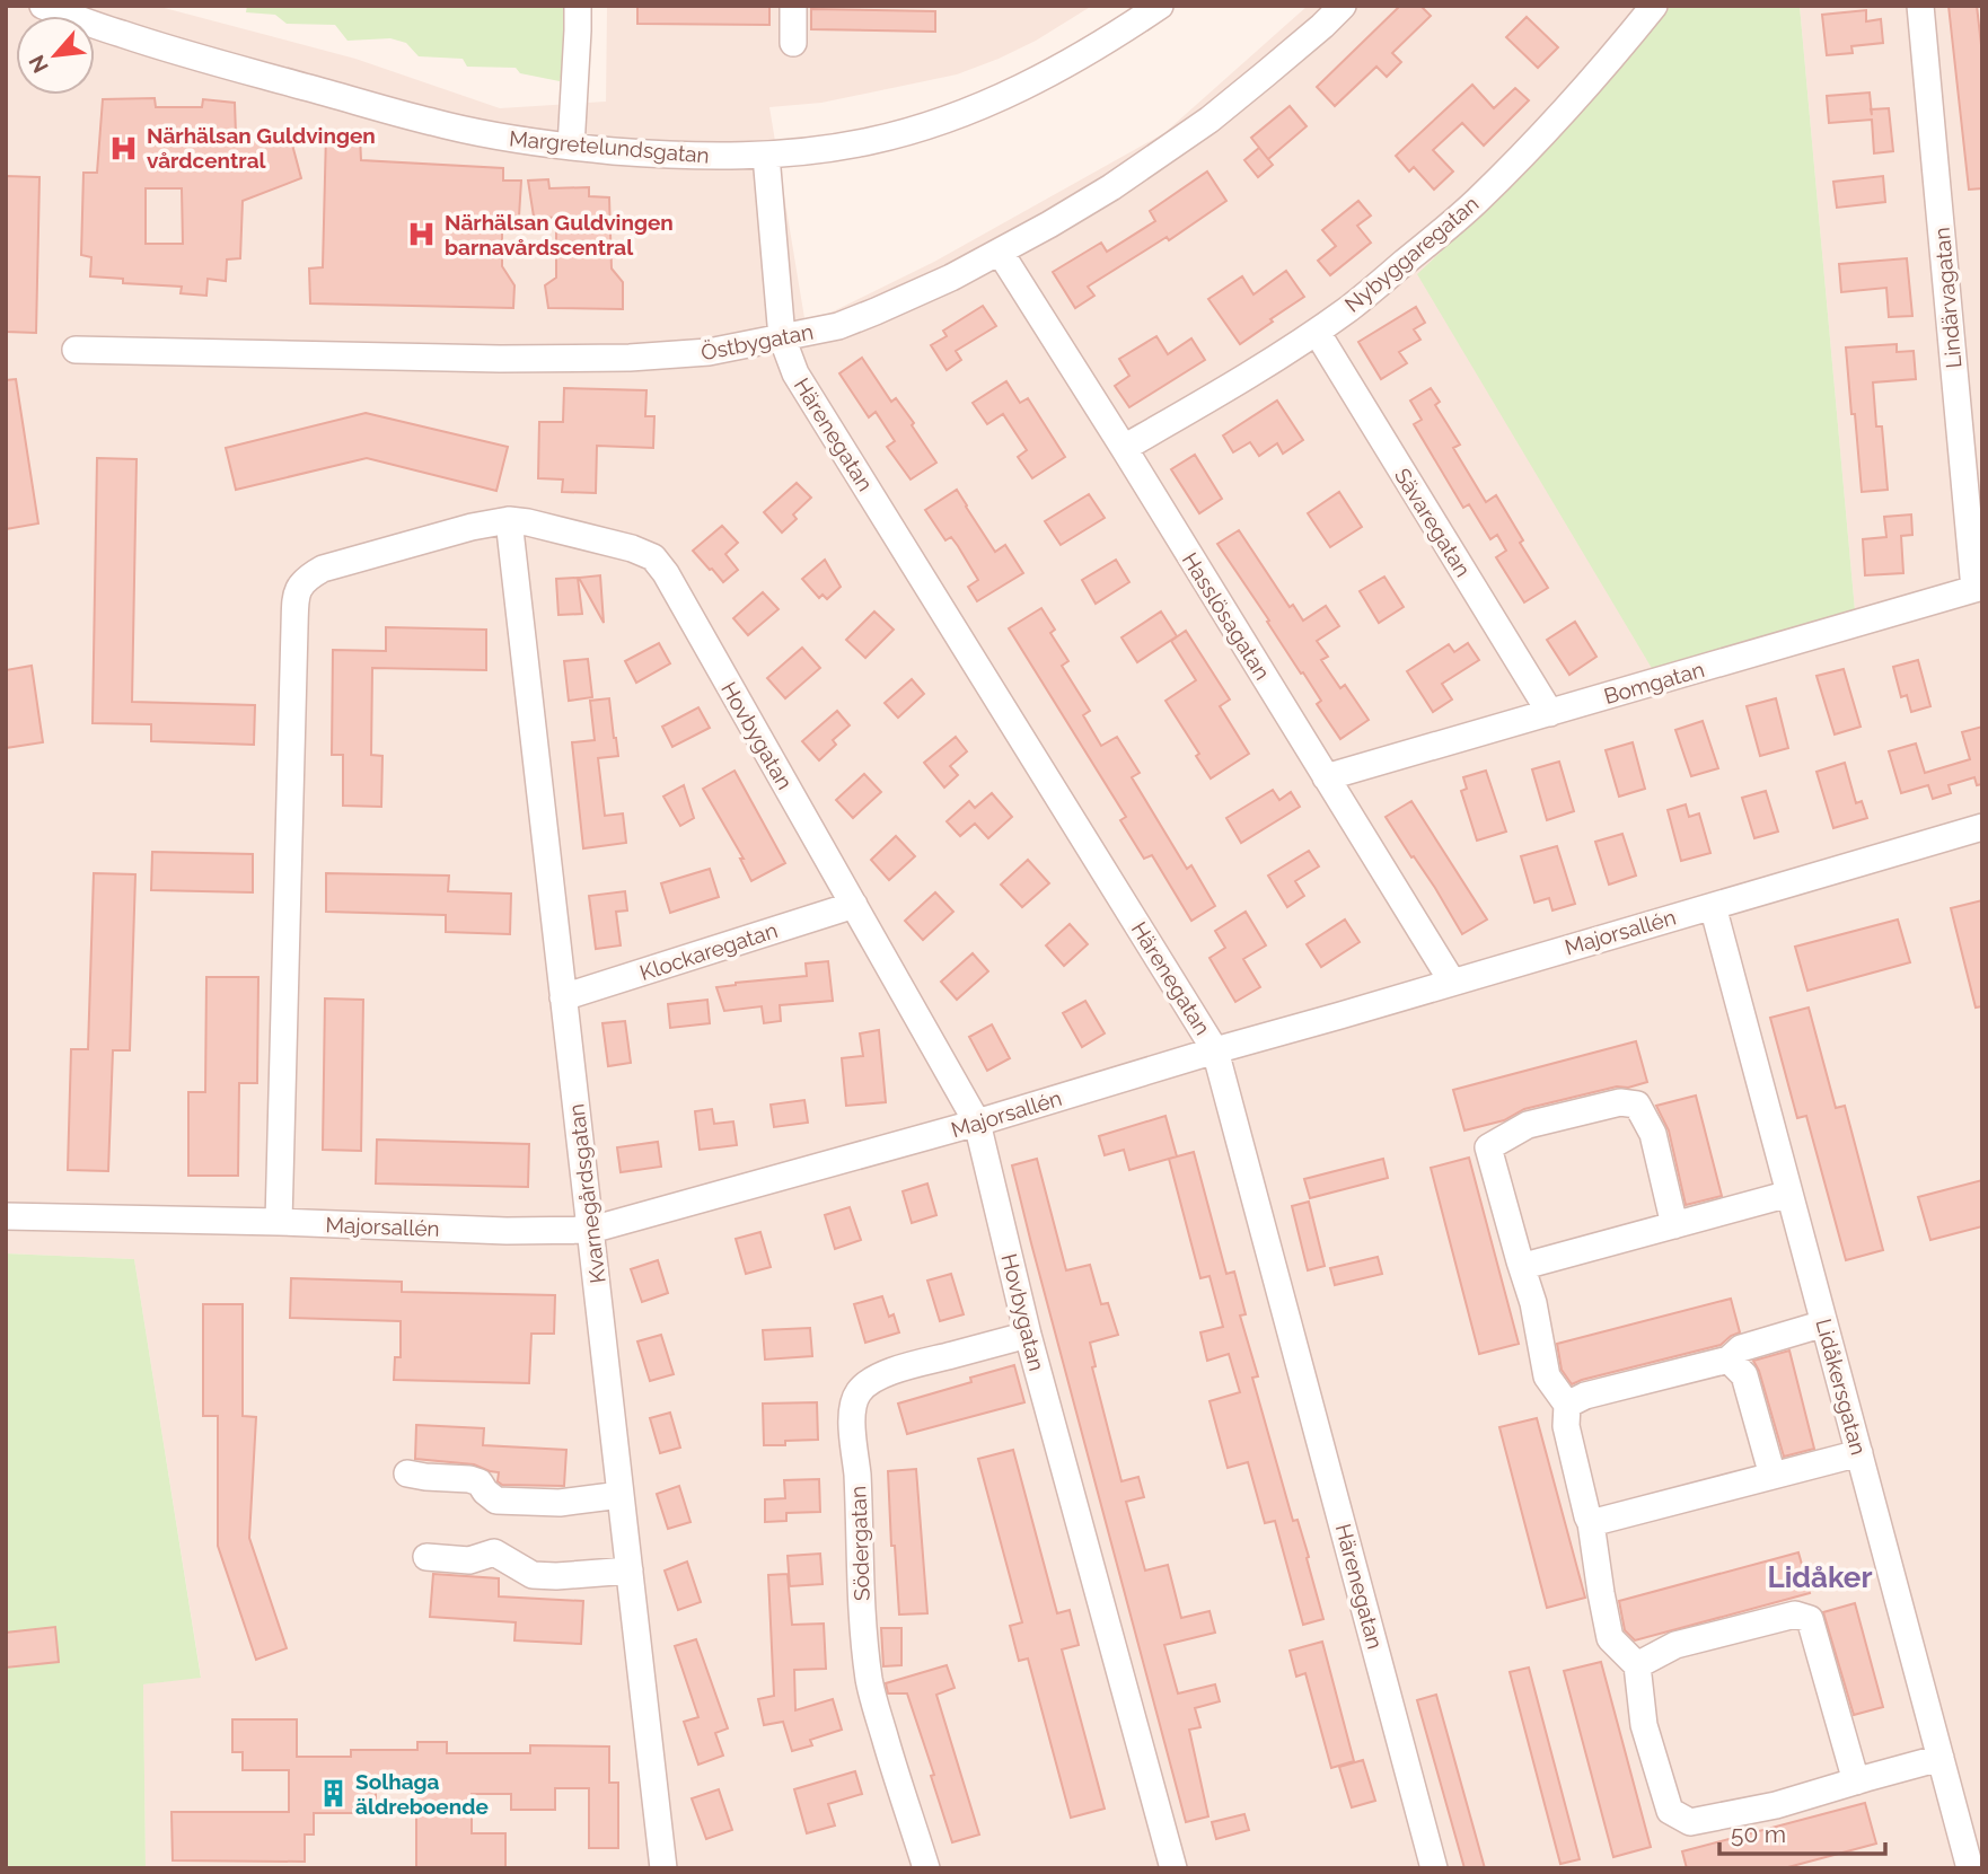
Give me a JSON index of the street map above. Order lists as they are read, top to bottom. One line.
{"streets":{"street":["Margretelundsgatan","Nybyggaregatan","Lindärvagatan","Östbygatan","Härenegatan","Sävaregatan","Hasslösagatan","Bomgatan","Hovbygatan","Majorsallén","Klockaregatan","Kvarnegårdsgatan","Lidåkersgatan","Södergatan"]},"crossings":[["Margretelundsgatan","Härenegatan"],["Nybyggaregatan","Sävaregatan"],["Nybyggaregatan","Hasslösagatan"],["Lindärvagatan","Bomgatan"],["Östbygatan","Härenegatan"],["Östbygatan","Hasslösagatan"],["Härenegatan","Majorsallén"],["Sävaregatan","Bomgatan"],["Hasslösagatan","Bomgatan"],["Hasslösagatan","Majorsallén"],["Hovbygatan","Majorsallén"],["Hovbygatan","Klockaregatan"],["Hovbygatan","Kvarnegårdsgatan"],["Hovbygatan","Södergatan"],["Majorsallén","Kvarnegårdsgatan"],["Majorsallén","Lidåkersgatan"],["Klockaregatan","Kvarnegårdsgatan"]],"districts":["Lidåker"],"places":{"hospital":["Närhälsan Guldvingen vårdcentral","Närhälsan Guldvingen barnavårdscentral"],"building":["Solhaga äldreboende"]},"scale_bar":"50 m","north":"bottom left"}
